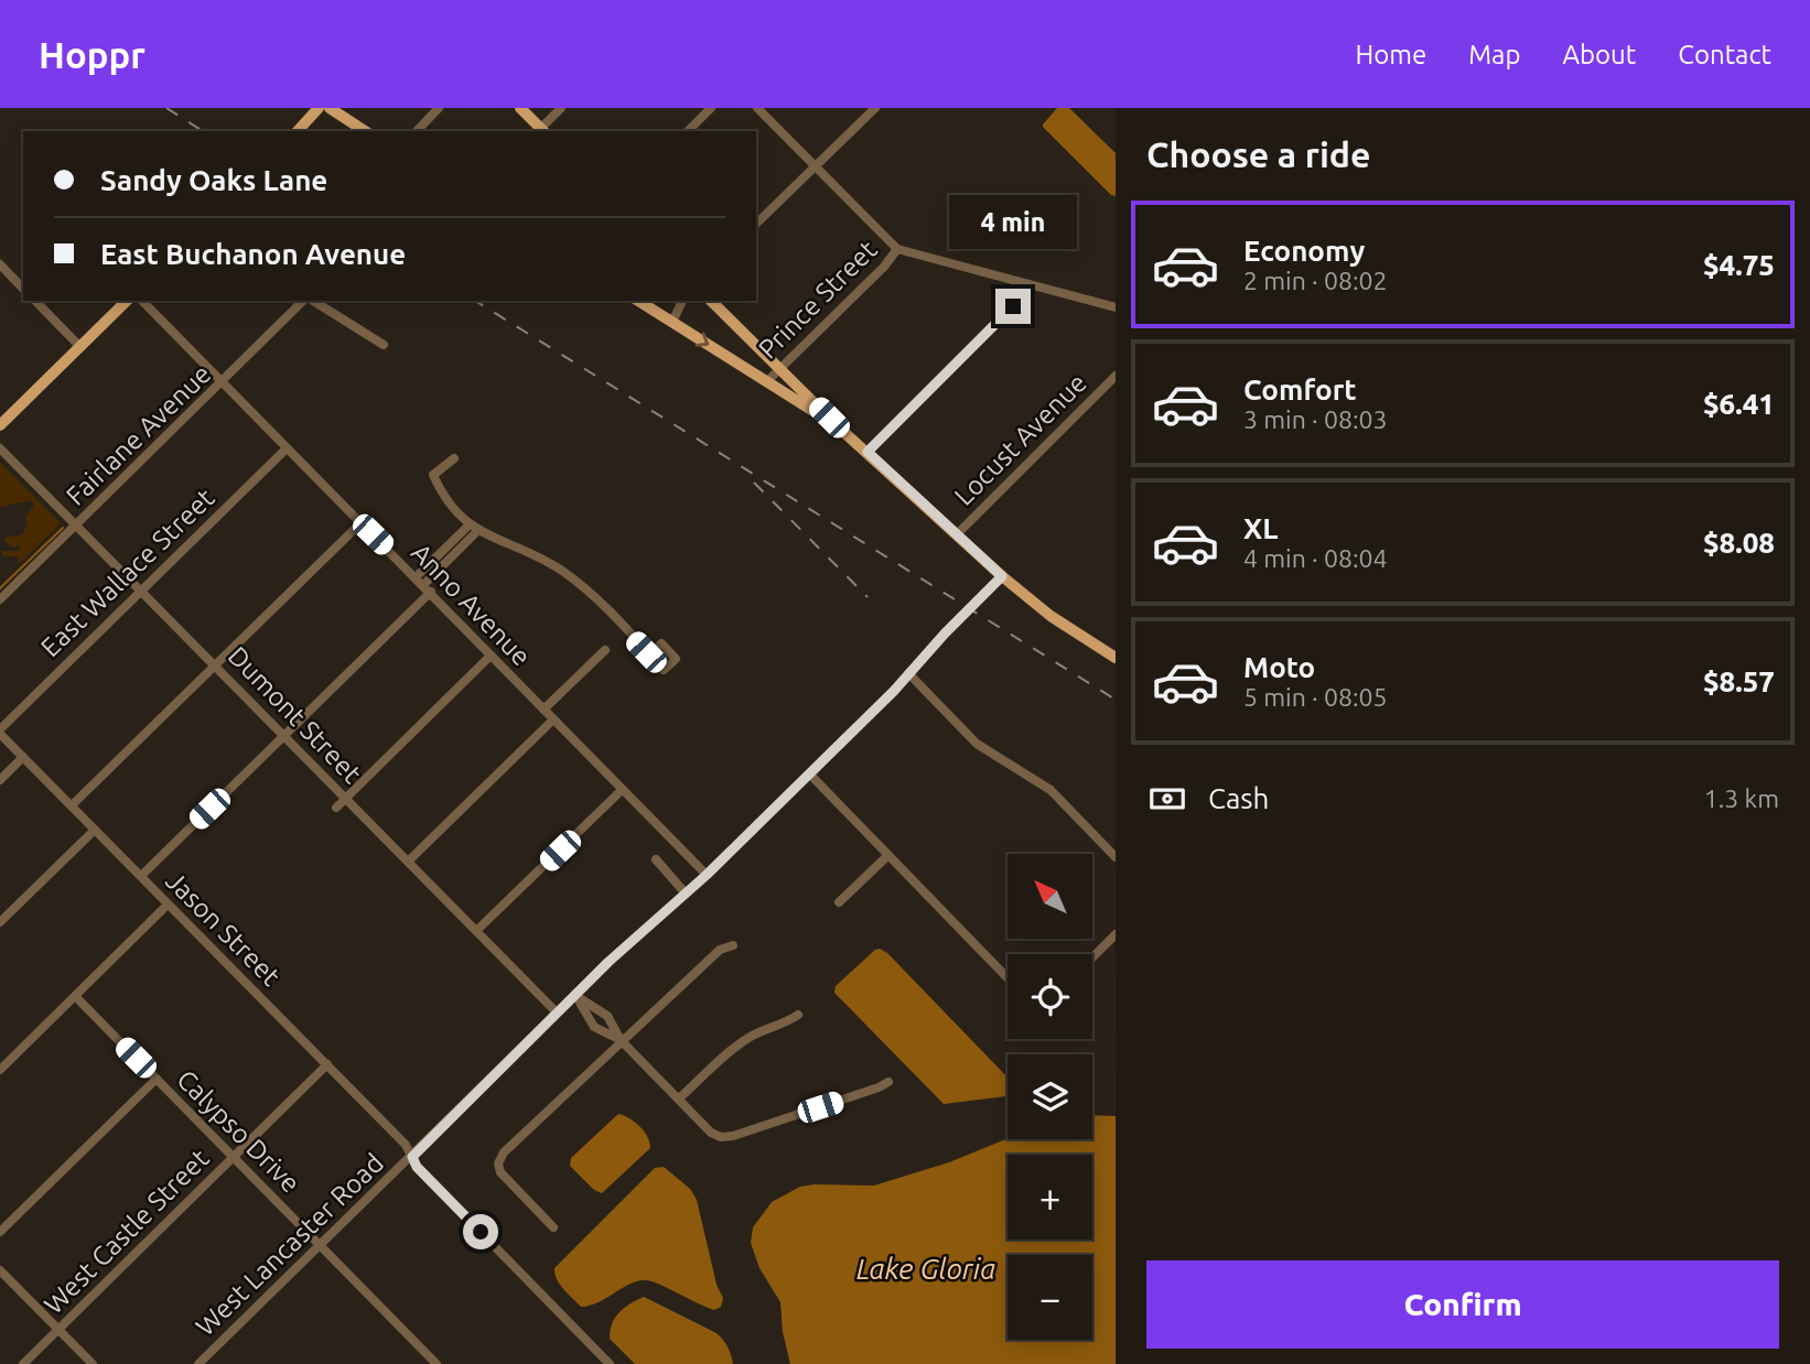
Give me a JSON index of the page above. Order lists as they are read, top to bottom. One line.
{"streets":{"street":["Prince Street","Fairlane Avenue","Locust Avenue","East Wallace Street","Anno Avenue","Dumont Street","Jason Street","Calypso Drive","West Castle Street","West Lancaster Road"]},"crossings":[["Fairlane Avenue","Anno Avenue"],["Fairlane Avenue","Dumont Street"],["East Wallace Street","Anno Avenue"],["East Wallace Street","Dumont Street"],["East Wallace Street","Jason Street"],["Anno Avenue","West Lancaster Road"],["Dumont Street","West Lancaster Road"],["Jason Street","West Castle Street"],["Jason Street","West Lancaster Road"],["Calypso Drive","West Castle Street"],["Calypso Drive","West Lancaster Road"]],"water":["Lake Gloria"],"north":"top left","page":{"header":"Hoppr","nav":["Home","Map","About","Contact"],"heading":"Choose a ride","banner":["Sandy Oaks Lane","East Buchanon Avenue"],"bubble":"4 min","list":[{"name":"Economy","note":"2 min · 08:02","value":"$4.75"},{"name":"Comfort","note":"3 min · 08:03","value":"$6.41"},{"name":"XL","note":"4 min · 08:04","value":"$8.08"},{"name":"Moto","note":"5 min · 08:05","value":"$8.57"}],"pay":["Cash","1.3 km"],"map_buttons":["+","−"],"buttons":"Confirm"}}
